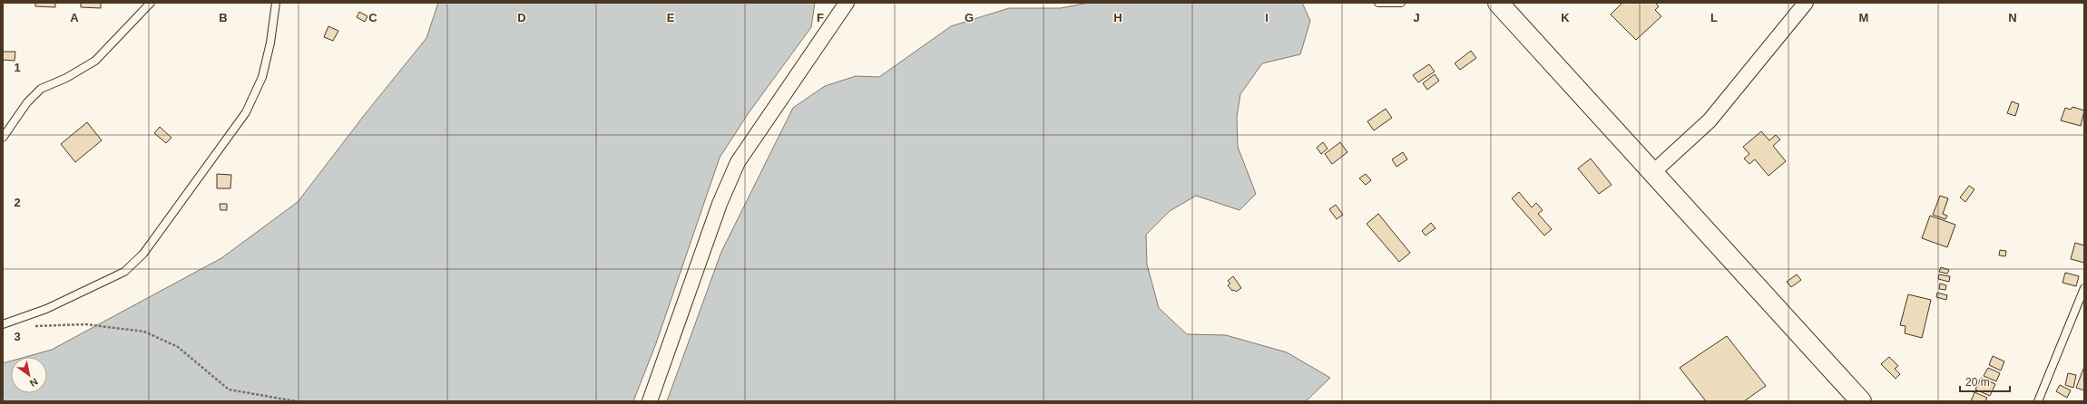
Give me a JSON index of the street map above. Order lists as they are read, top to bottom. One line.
{"scale_bar":"20 m","north":"bottom right","grid":{"columns":["A","B","C","D","E","F","G","H","I","J","K","L","M","N"],"rows":["1","2","3"]}}
